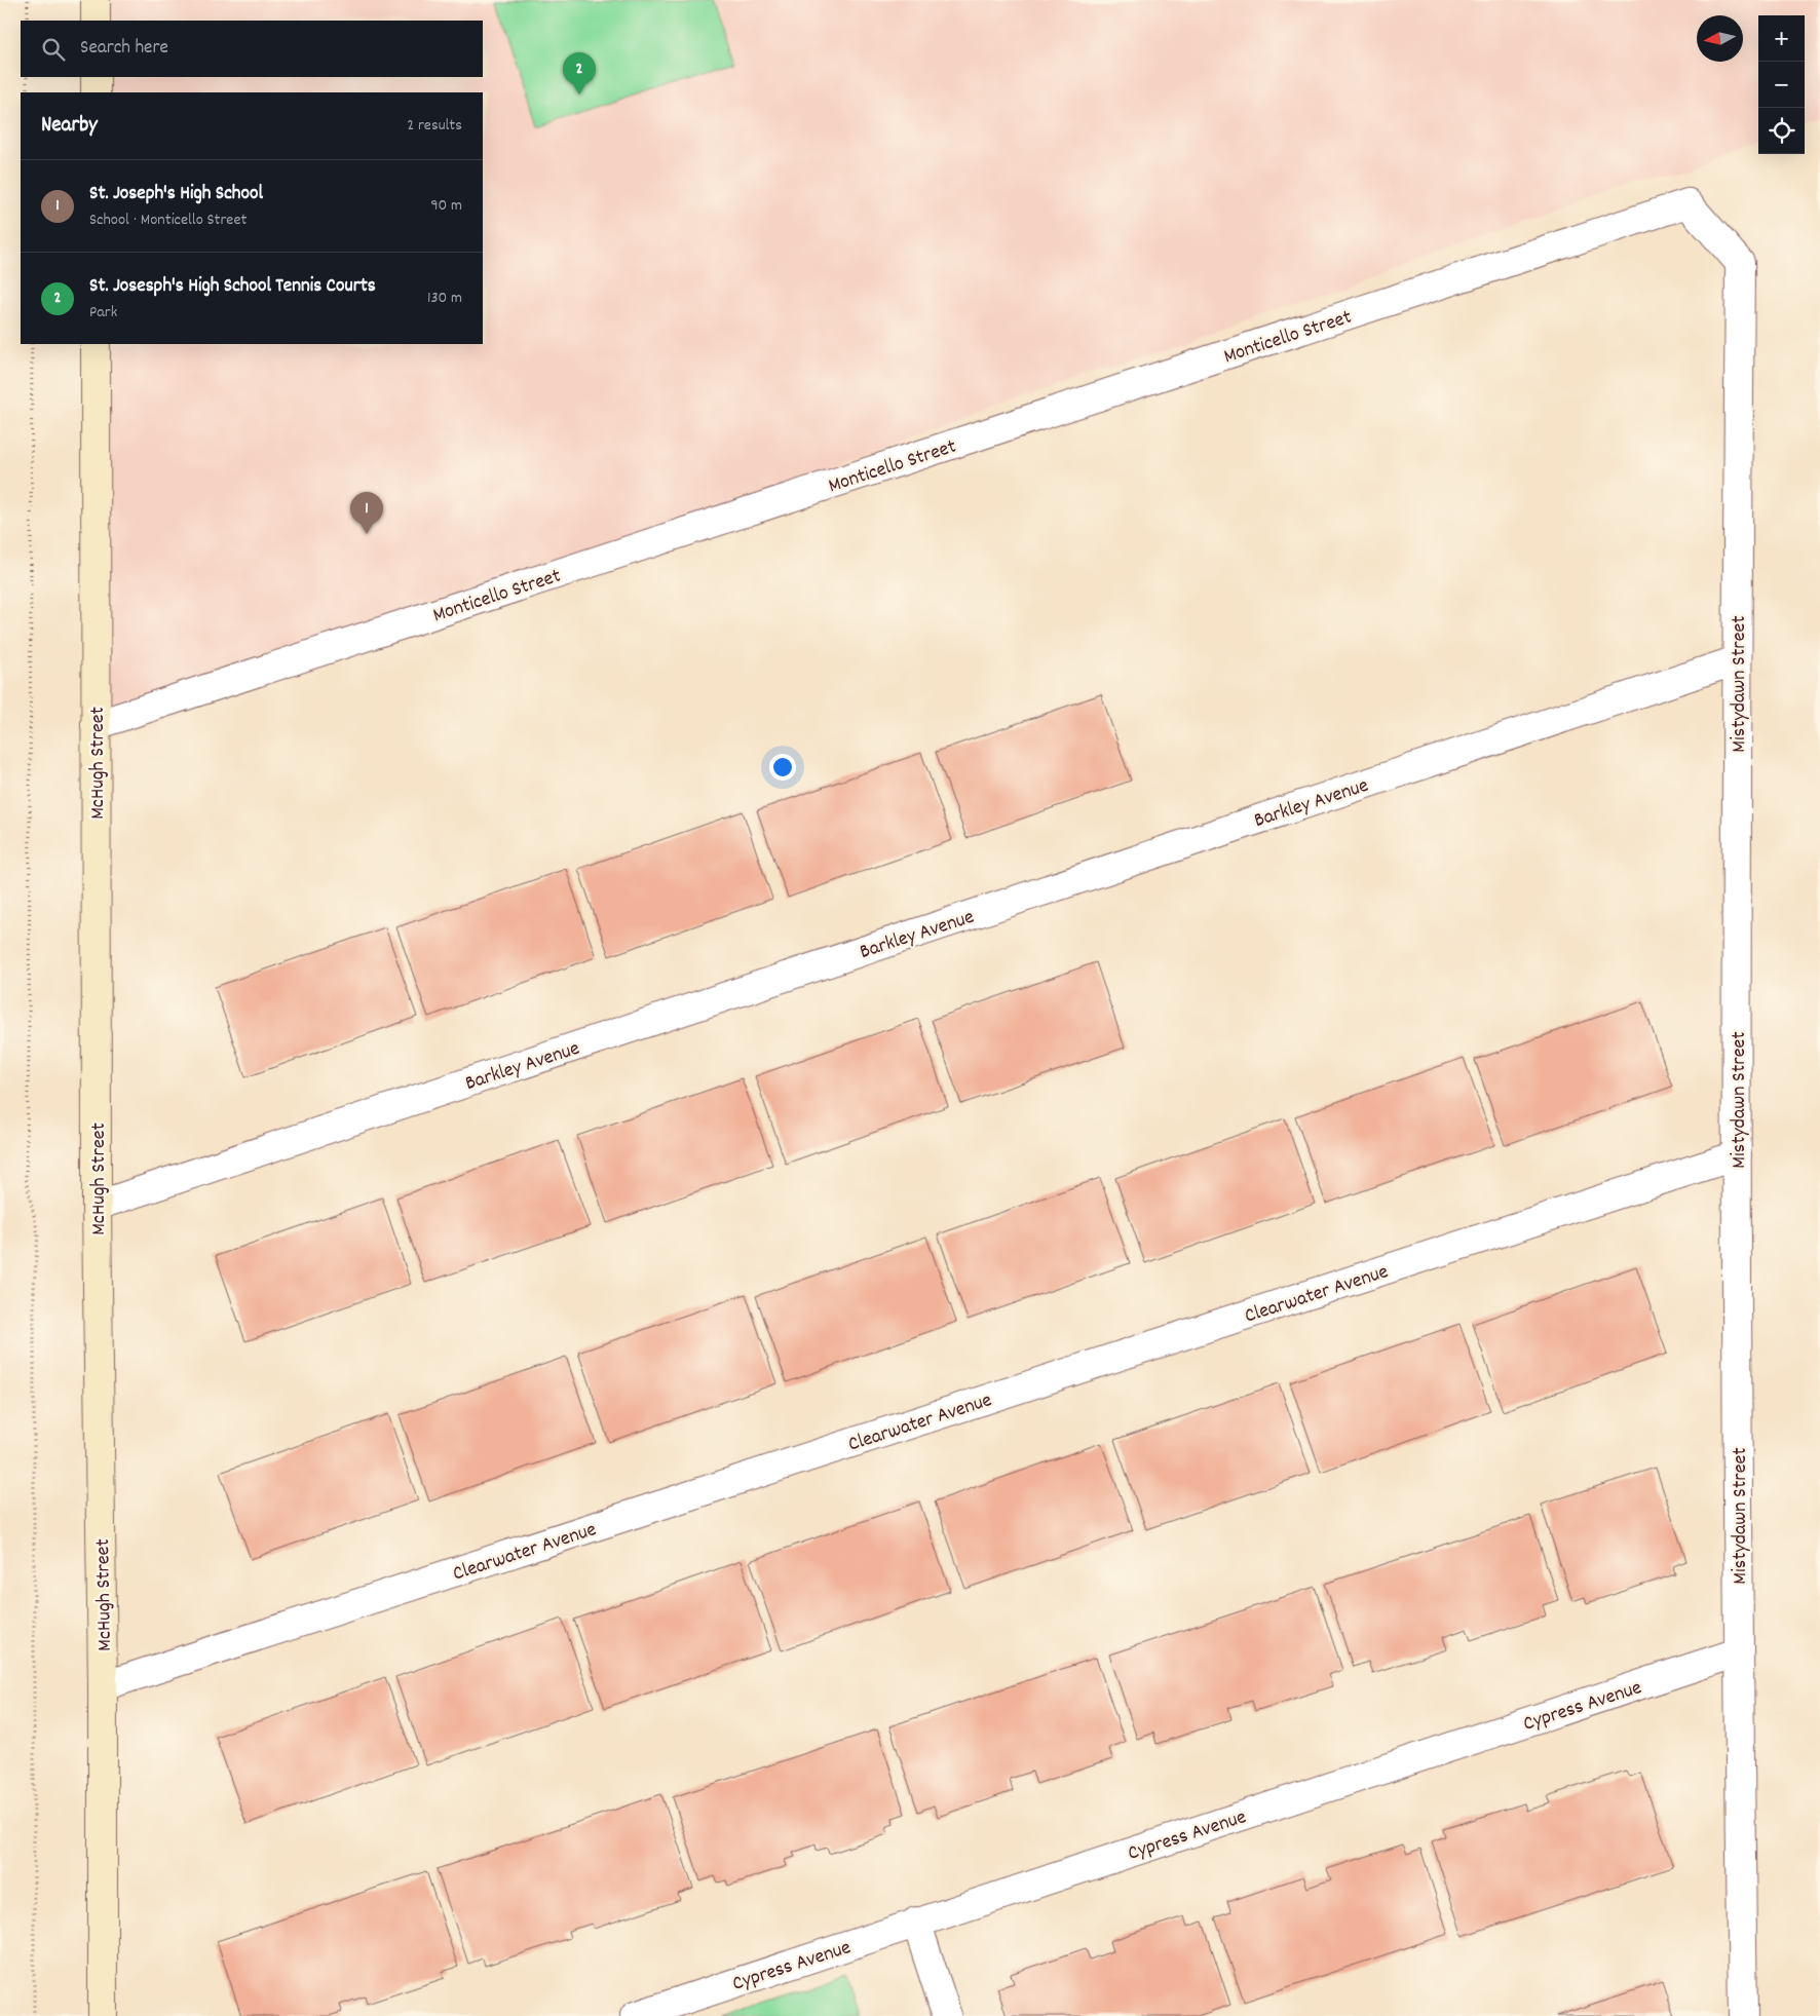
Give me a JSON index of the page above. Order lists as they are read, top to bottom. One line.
{"streets":{"main road":["McHugh Street"],"street":["Monticello Street","Mistydawn Street","Barkley Avenue","Clearwater Avenue","Cypress Avenue"]},"crossings":[["Monticello Street","Mistydawn Street"],["Monticello Street","McHugh Street"],["Mistydawn Street","Barkley Avenue"],["Mistydawn Street","Clearwater Avenue"],["Mistydawn Street","Cypress Avenue"],["McHugh Street","Barkley Avenue"],["McHugh Street","Clearwater Avenue"]],"north":"left","page":{"map_buttons":["+","−"],"search":"Search here","pins":["2","1"],"heading":["Nearby","2 results"],"list":[{"mark":"1","name":"St. Joseph's High School","note":"School · Monticello Street","value":"90 m"},{"mark":"2","name":"St. Josesph's High School Tennis Courts","note":"Park","value":"130 m"}]}}
